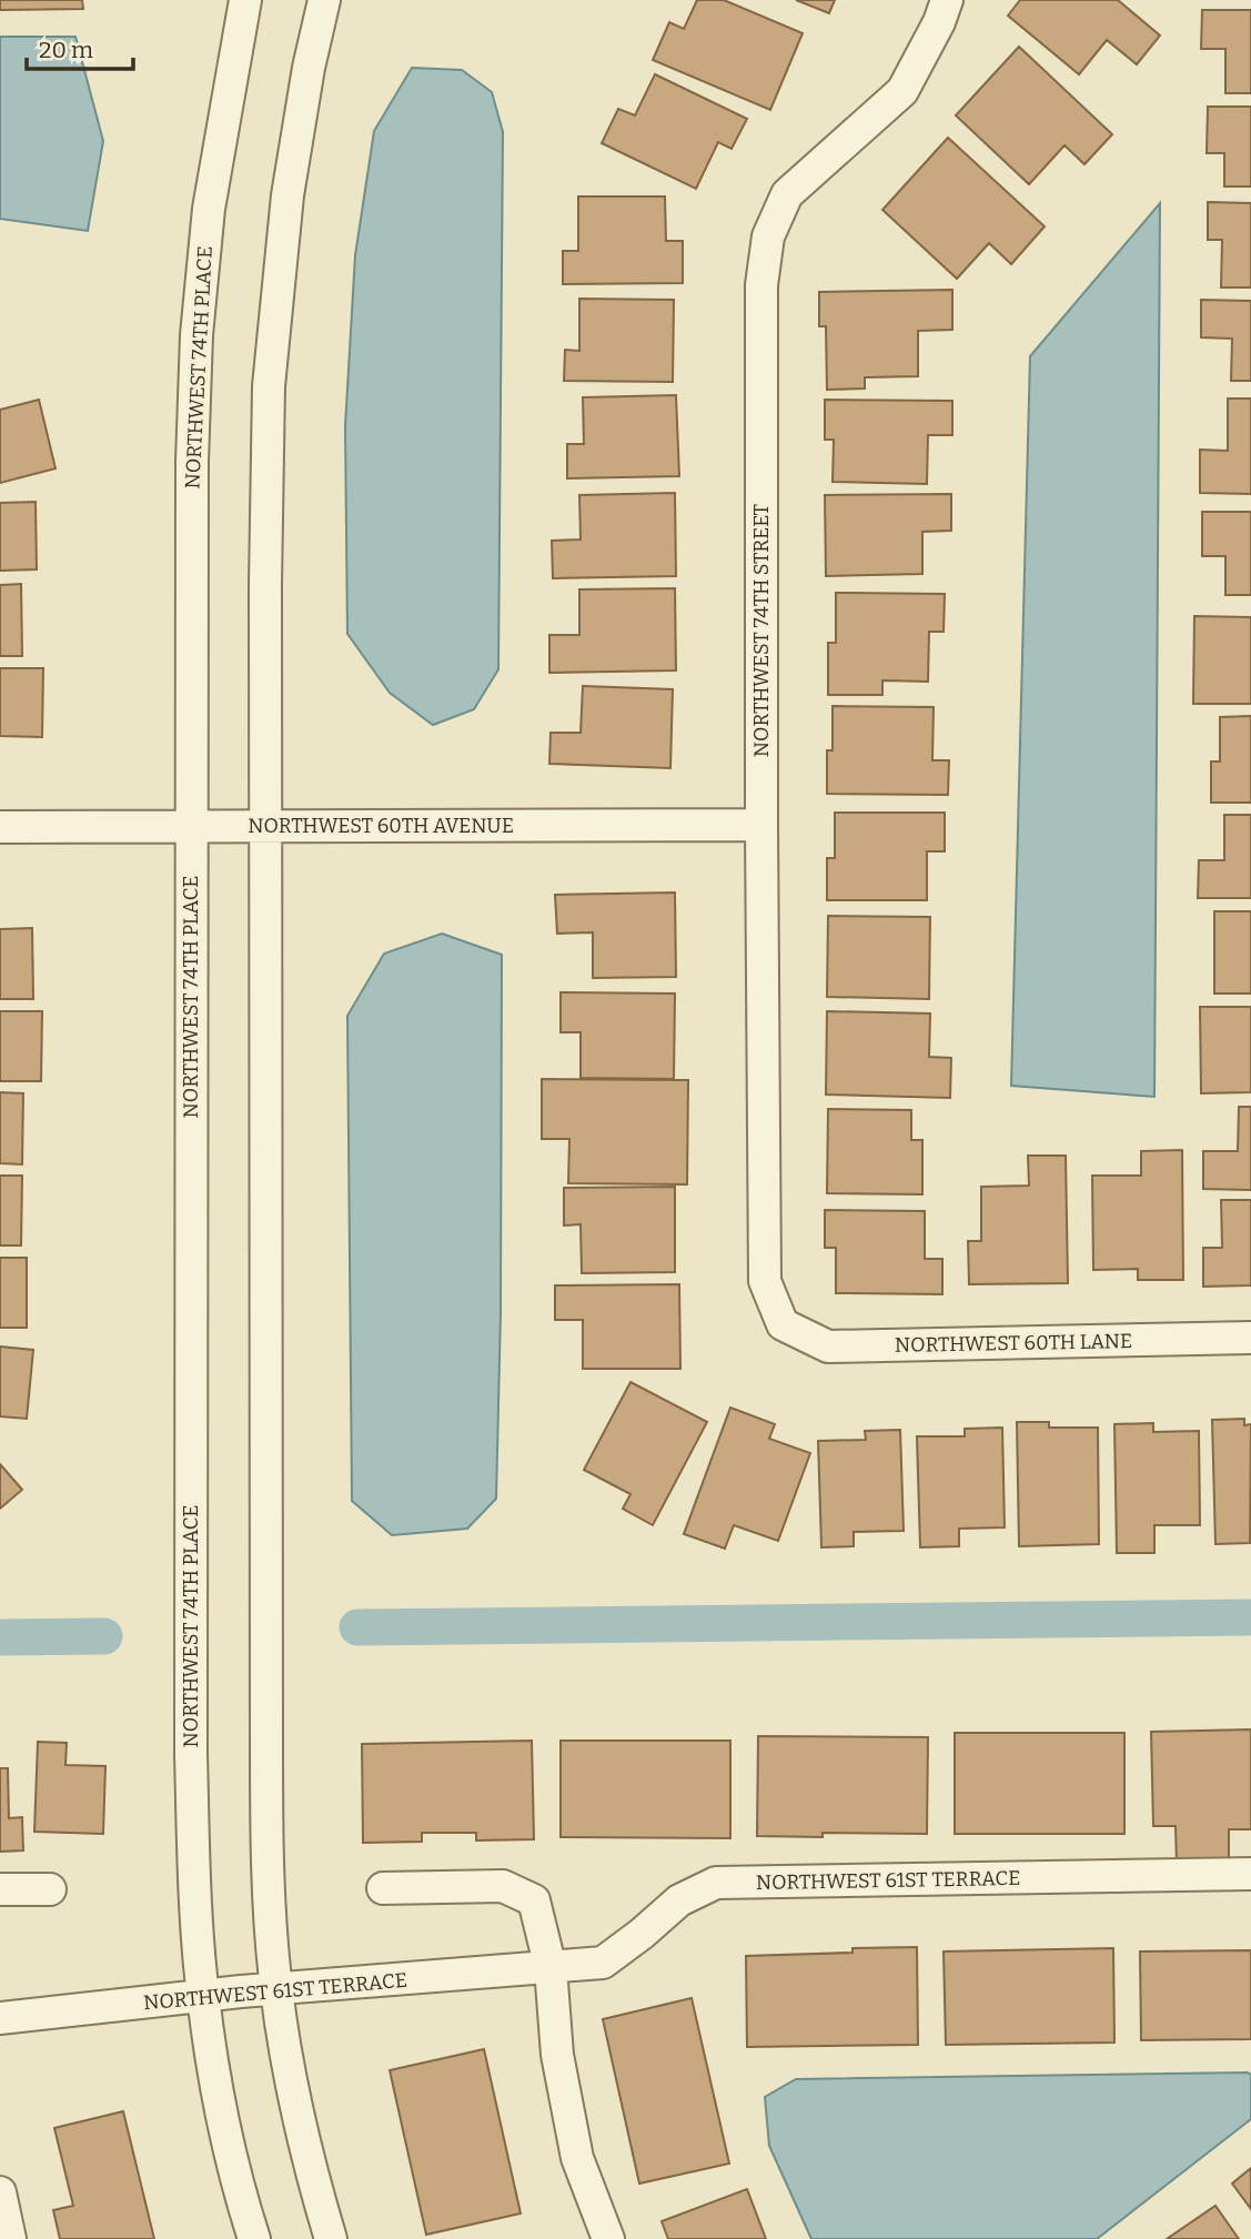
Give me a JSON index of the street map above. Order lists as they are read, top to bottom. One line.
{"streets":{"street":["NORTHWEST 74TH PLACE","NORTHWEST 74TH STREET","NORTHWEST 60TH AVENUE","NORTHWEST 60TH LANE","NORTHWEST 61ST TERRACE"]},"crossings":[["NORTHWEST 74TH PLACE","NORTHWEST 60TH AVENUE"],["NORTHWEST 74TH PLACE","NORTHWEST 61ST TERRACE"],["NORTHWEST 74TH STREET","NORTHWEST 60TH AVENUE"],["NORTHWEST 74TH STREET","NORTHWEST 60TH LANE"]],"scale_bar":"20 m"}
